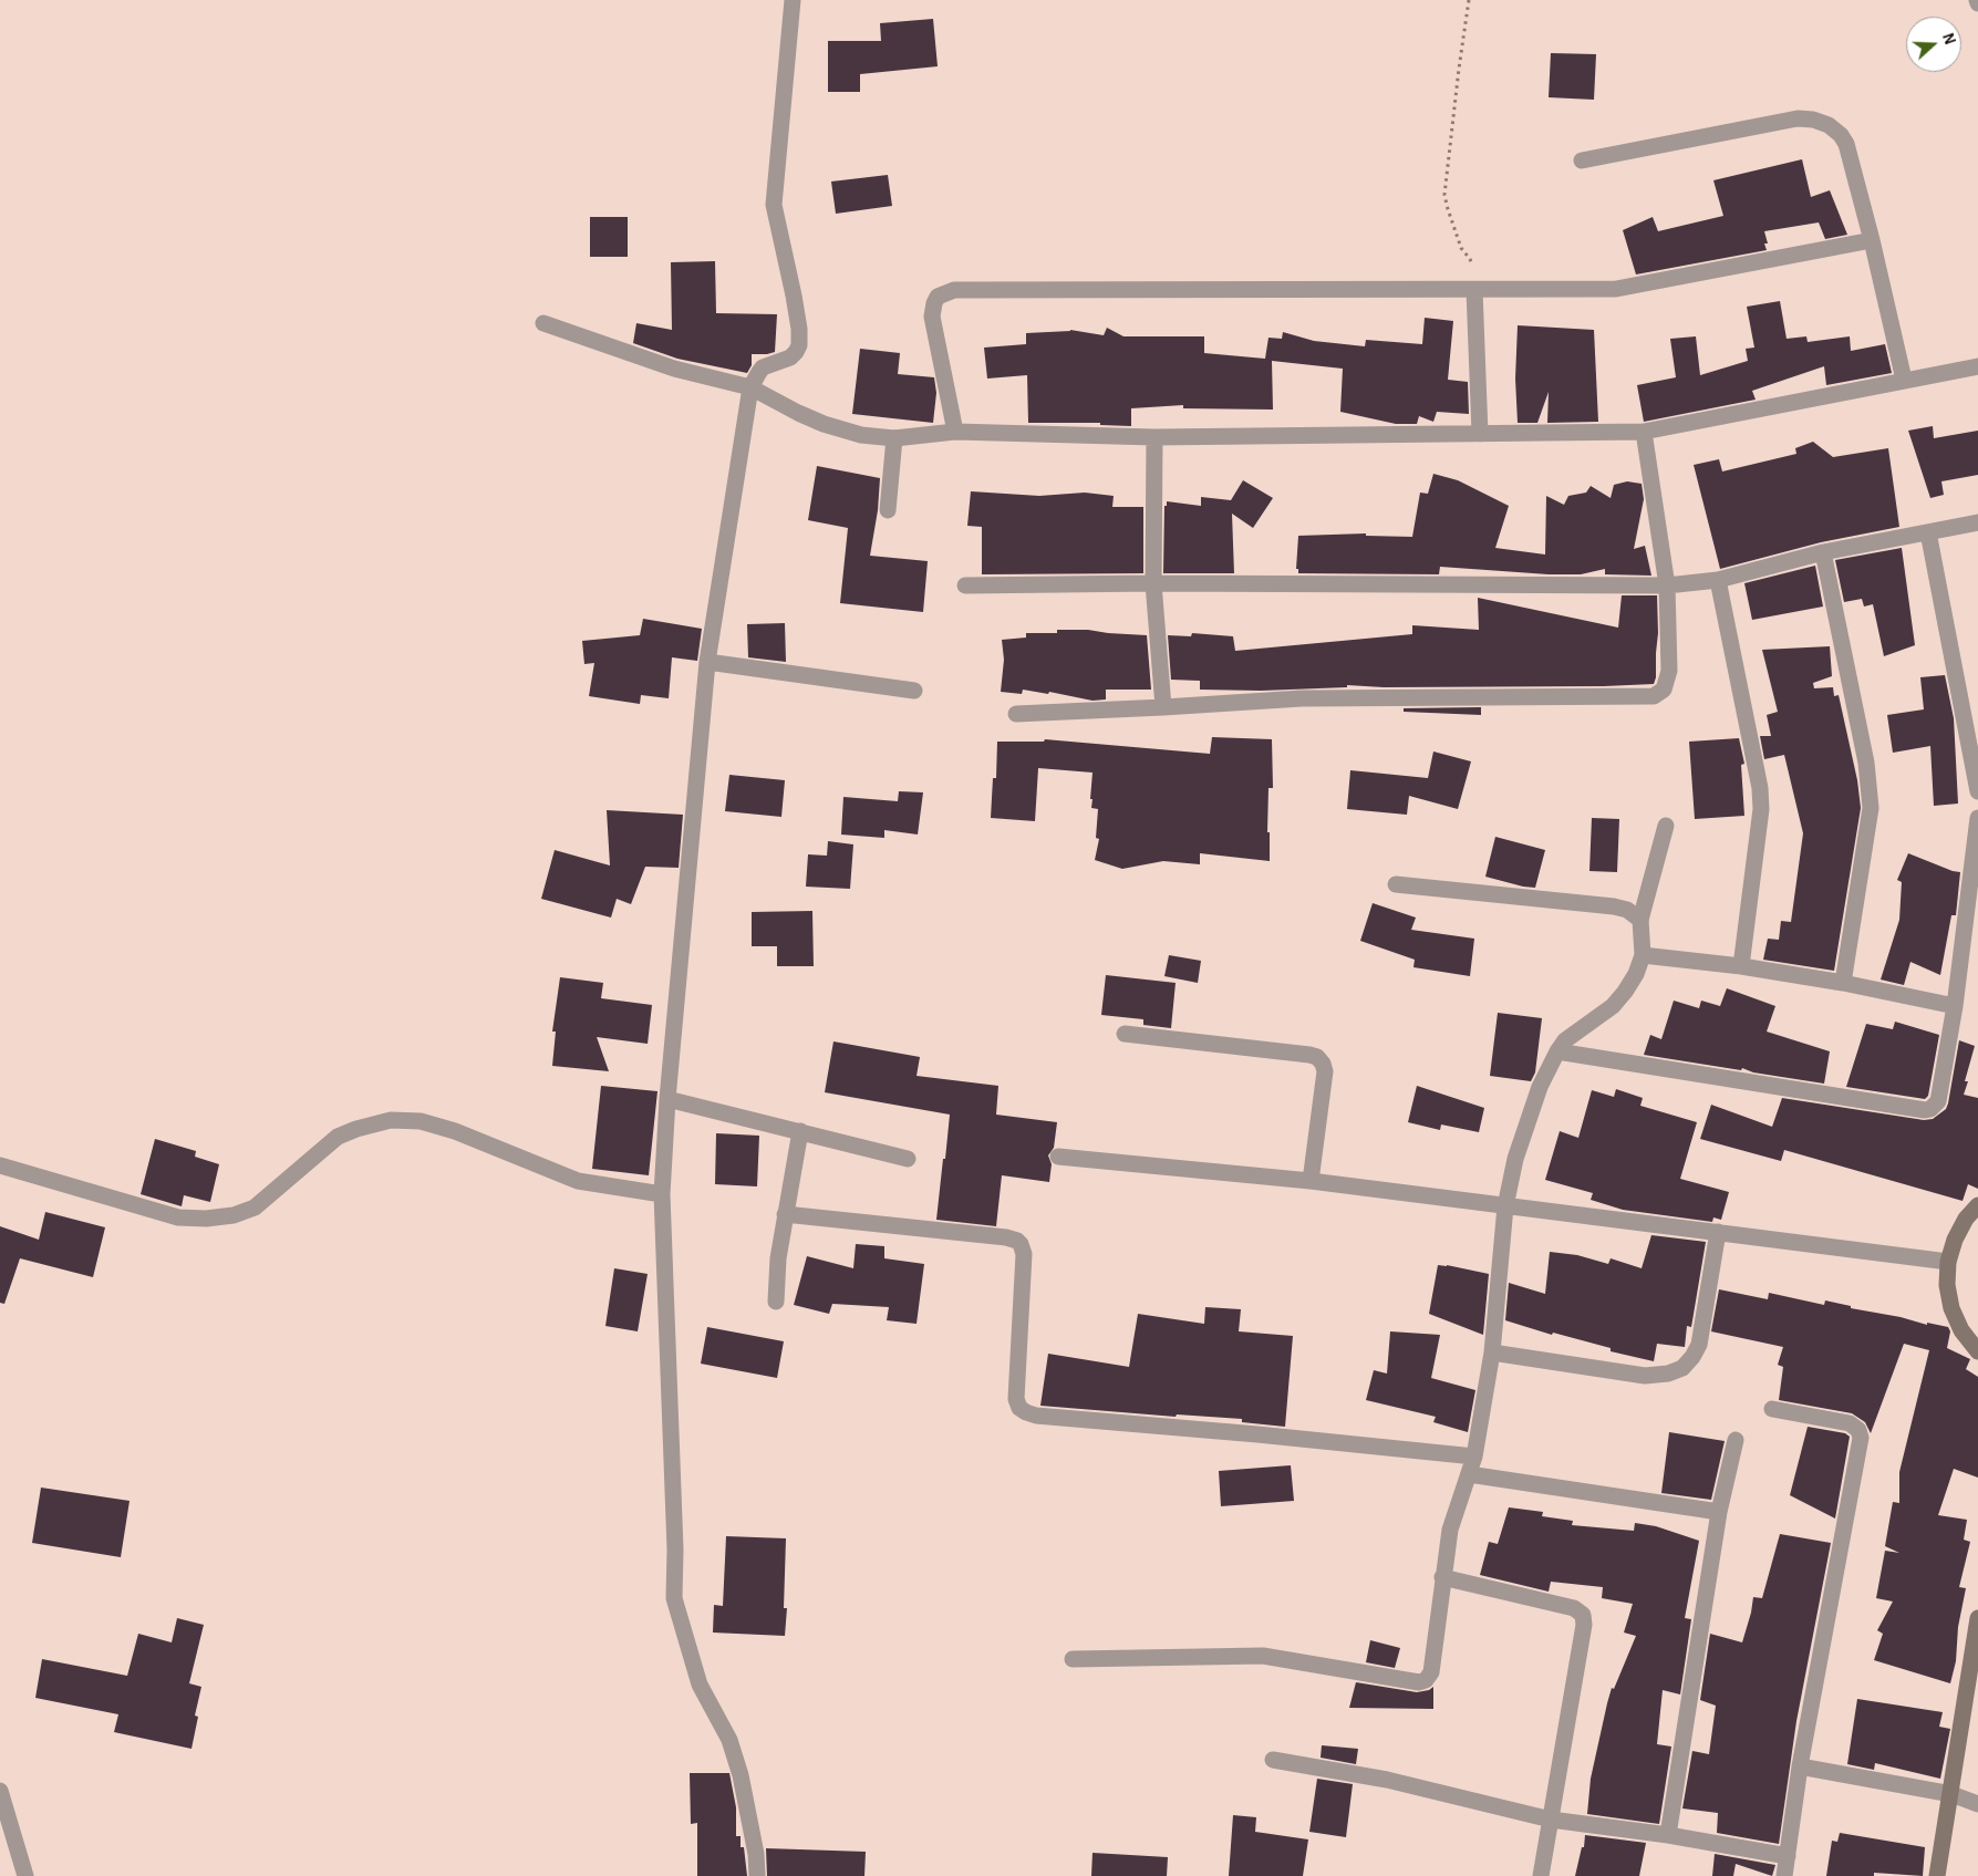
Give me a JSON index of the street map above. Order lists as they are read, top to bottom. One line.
{"north":"right"}
